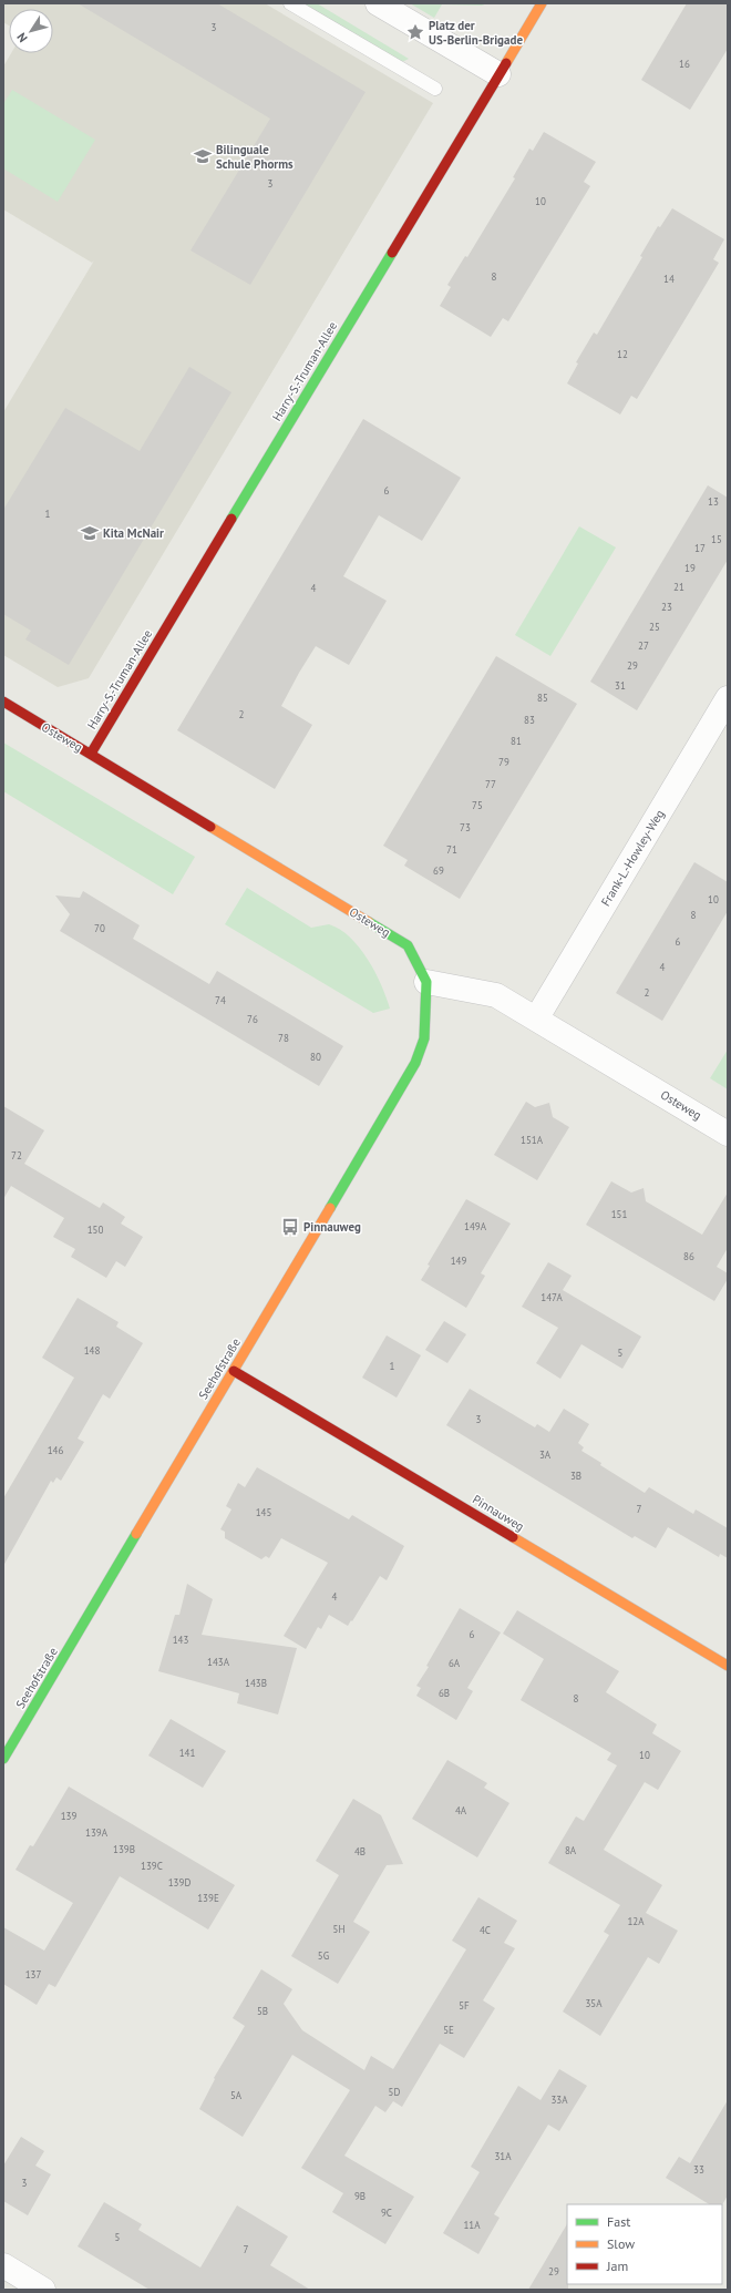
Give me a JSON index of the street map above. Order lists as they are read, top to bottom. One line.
{"streets":{"street":["Harry-S.-Truman-Allee","Osteweg","Frank-L.-Howley-Weg","Seehofstraße","Pinnauweg"]},"crossings":[["Harry-S.-Truman-Allee","Osteweg"],["Osteweg","Frank-L.-Howley-Weg"],["Osteweg","Seehofstraße"],["Seehofstraße","Pinnauweg"]],"places":{"place":["Platz der US-Berlin-Brigade"],"school or university":["Bilinguale Schule Phorms","Kita McNair"],"bus stop":["Pinnauweg"]},"house_numbers":["3","16","3","10","8","14","12","6","13","1","15","17","19","21","4","23","25","27","29","31","85","2","83","81","79","77","75","73","71","69","10","8","70","6","4","2","74","76","78","80","151A","72","151","149A","150","86","149","147A","148","5","1","3","146","3A","3B","7","145","4","6","143","143A","6A","143B","6B","8","141","10","4A","139","139A","139B","8A","4B","139C","139D","139E","12A","5H","4C","5G","137","35A","5F","5B","5E","5D","5A","33A","31A","33","3","9B","9C","11A","5","7","29"],"legend":["Fast","Slow","Jam"],"north":"bottom left"}
